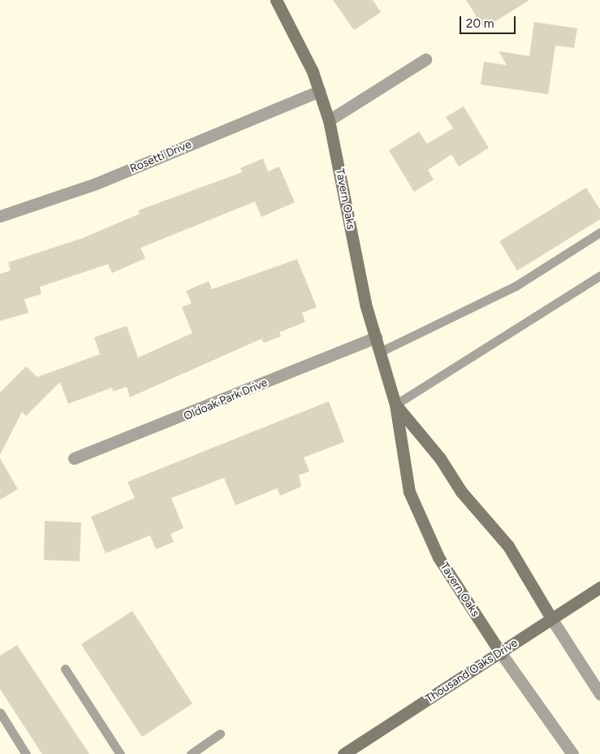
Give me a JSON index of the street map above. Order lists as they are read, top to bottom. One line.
{"streets":{"street":["Rosetti Drive","Tavern Oaks","Oldoak Park Drive","Thousand Oaks Drive"]},"crossings":[["Rosetti Drive","Tavern Oaks"],["Tavern Oaks","Oldoak Park Drive"],["Tavern Oaks","Thousand Oaks Drive"]],"scale_bar":"20 m"}
